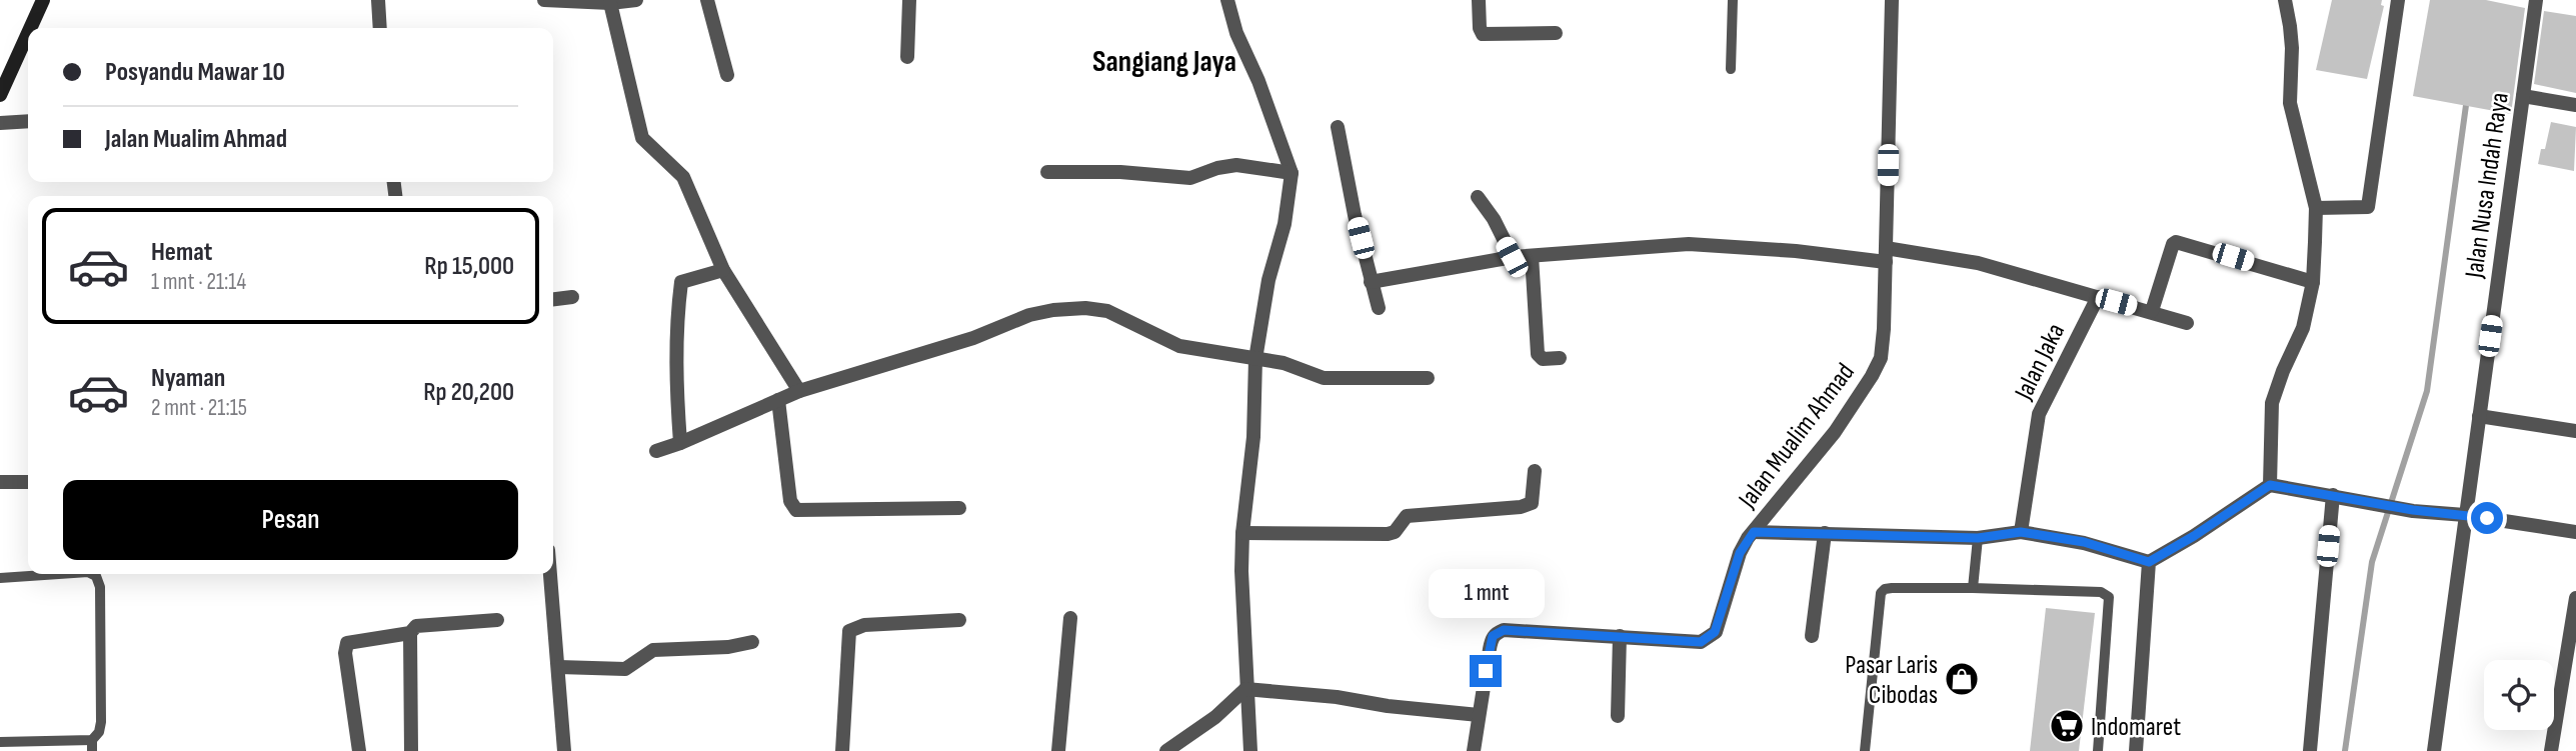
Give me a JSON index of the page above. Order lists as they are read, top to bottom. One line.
{"streets":{"street":["Jalan Nusa Indah Raya","Jalan Jaka","Jalan Mualim Ahmad"]},"districts":["Sangiang Jaya"],"places":{"shop":["Pasar Laris Cibodas"],"supermarket":["Indomaret"]},"page":{"banner":["Posyandu Mawar 10","Jalan Mualim Ahmad"],"list":[{"name":"Hemat","note":"1 mnt · 21:14","value":"Rp 15,000"},{"name":"Nyaman","note":"2 mnt · 21:15","value":"Rp 20,200"}],"buttons":"Pesan","bubble":"1 mnt"}}
